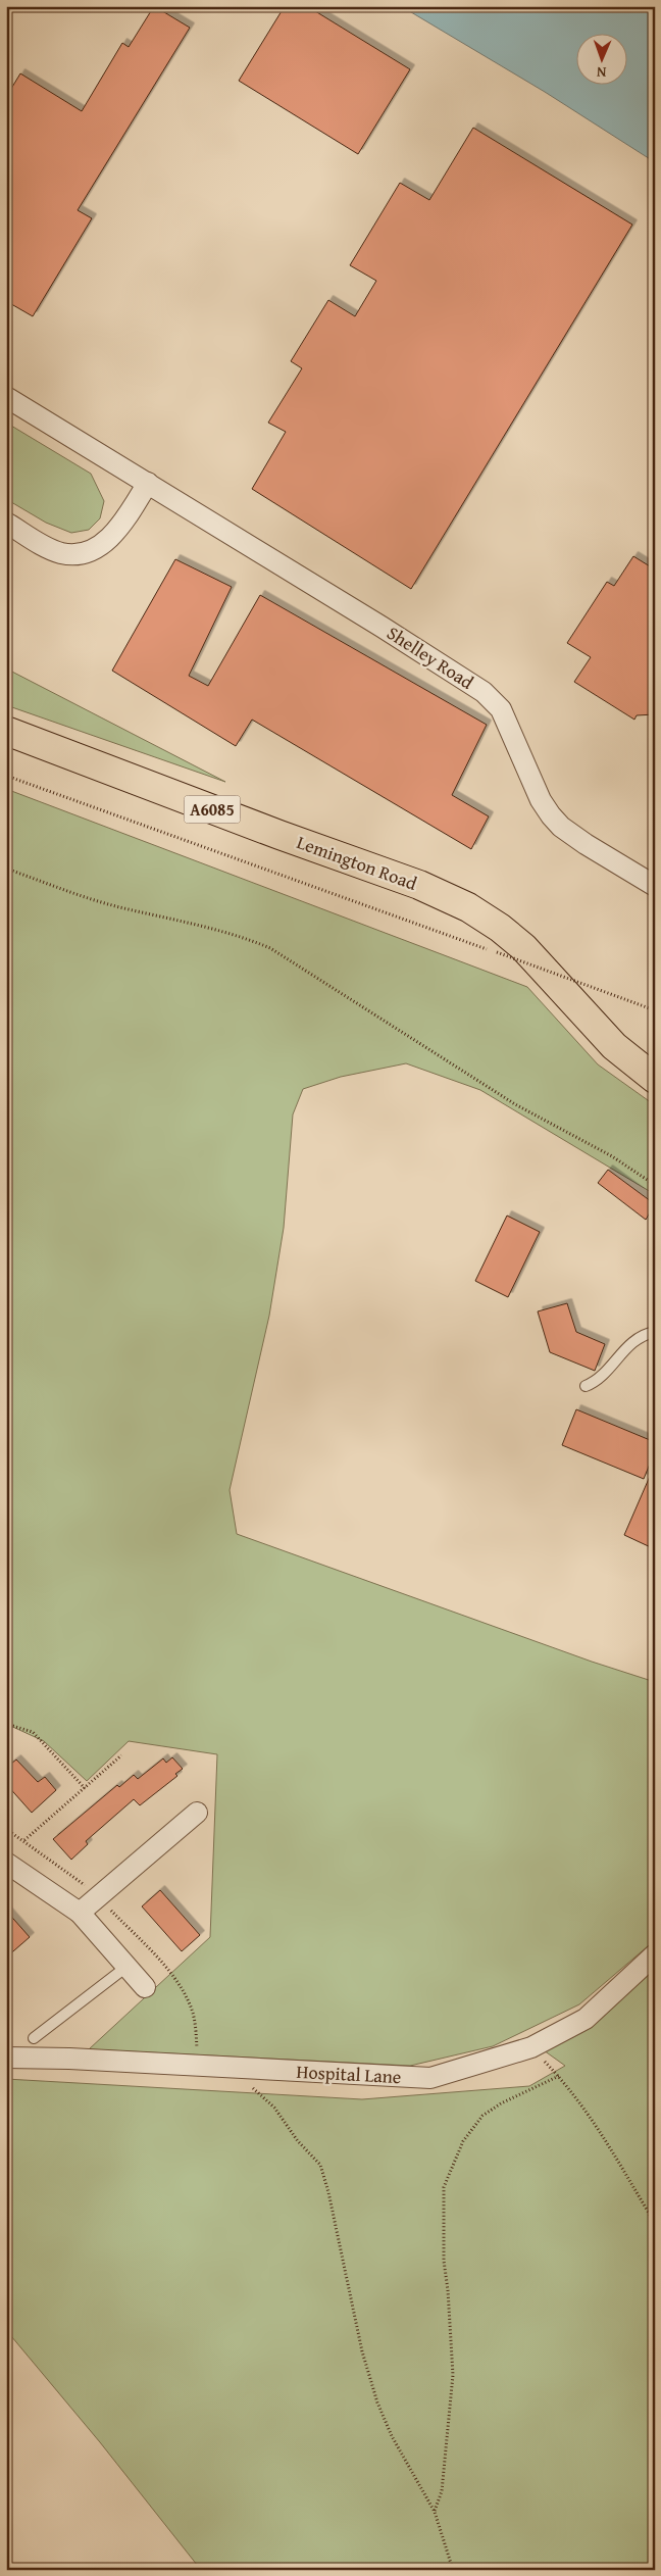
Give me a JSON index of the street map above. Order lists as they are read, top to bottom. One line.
{"streets":{"main road":["A6085","Lemington Road"],"street":["Shelley Road","Hospital Lane"]},"north":"bottom"}
